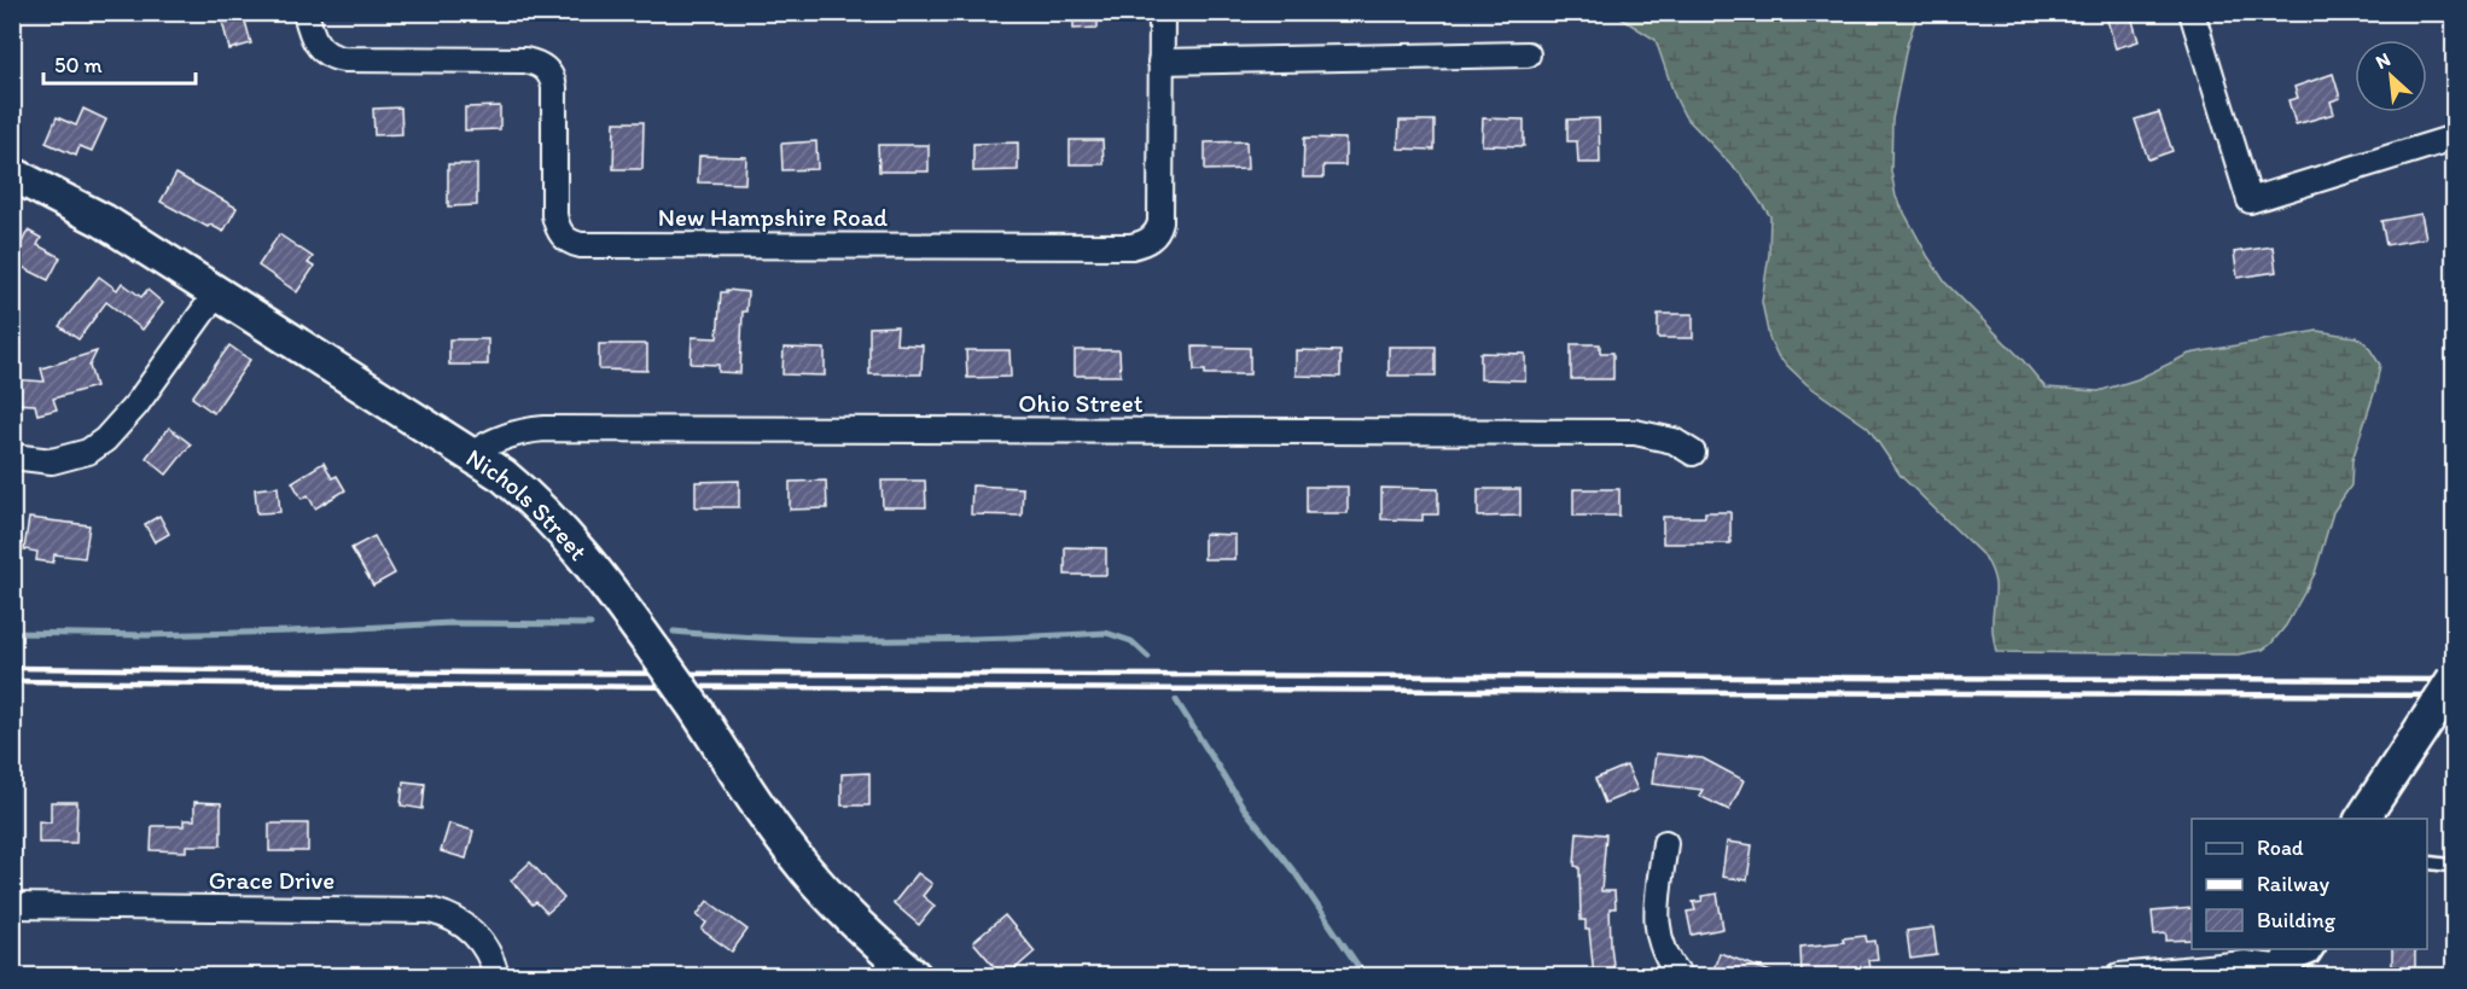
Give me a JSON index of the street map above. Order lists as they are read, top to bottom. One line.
{"streets":{"street":["New Hampshire Road","Ohio Street","Nichols Street","Grace Drive"]},"crossings":[["Ohio Street","Nichols Street"]],"legend":["Road","Railway","Building"],"scale_bar":"50 m","north":"top left"}
